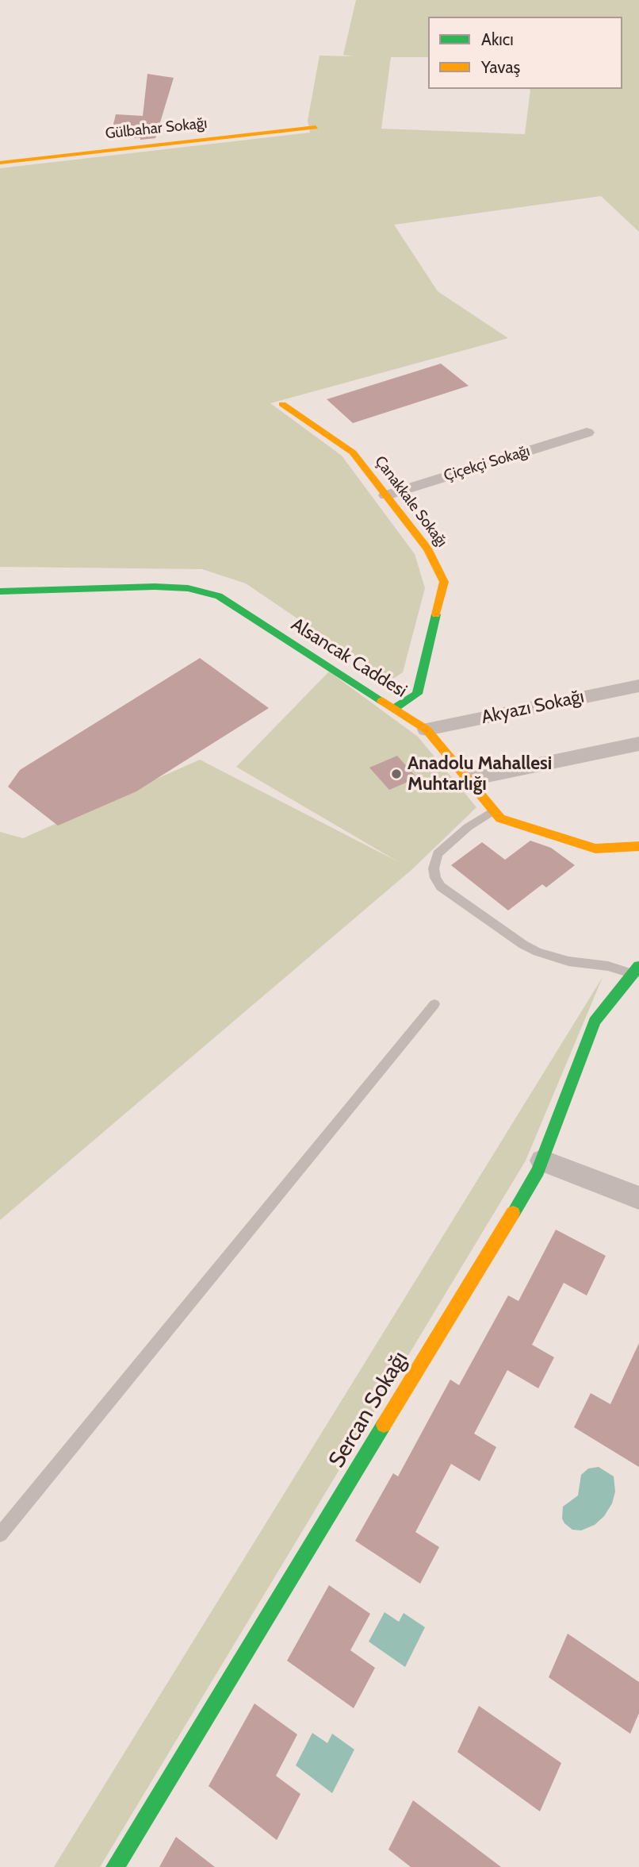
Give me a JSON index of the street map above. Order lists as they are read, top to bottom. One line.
{"streets":{"street":["Gülbahar Sokağı","Çiçekçi Sokağı","Çanakkale Sokağı","Alsancak Caddesi","Akyazı Sokağı","Sercan Sokağı"]},"crossings":[["Çiçekçi Sokağı","Çanakkale Sokağı"],["Çanakkale Sokağı","Alsancak Caddesi"],["Alsancak Caddesi","Akyazı Sokağı"]],"places":["Anadolu Mahallesi Muhtarlığı"],"legend":["Akıcı","Yavaş"]}
